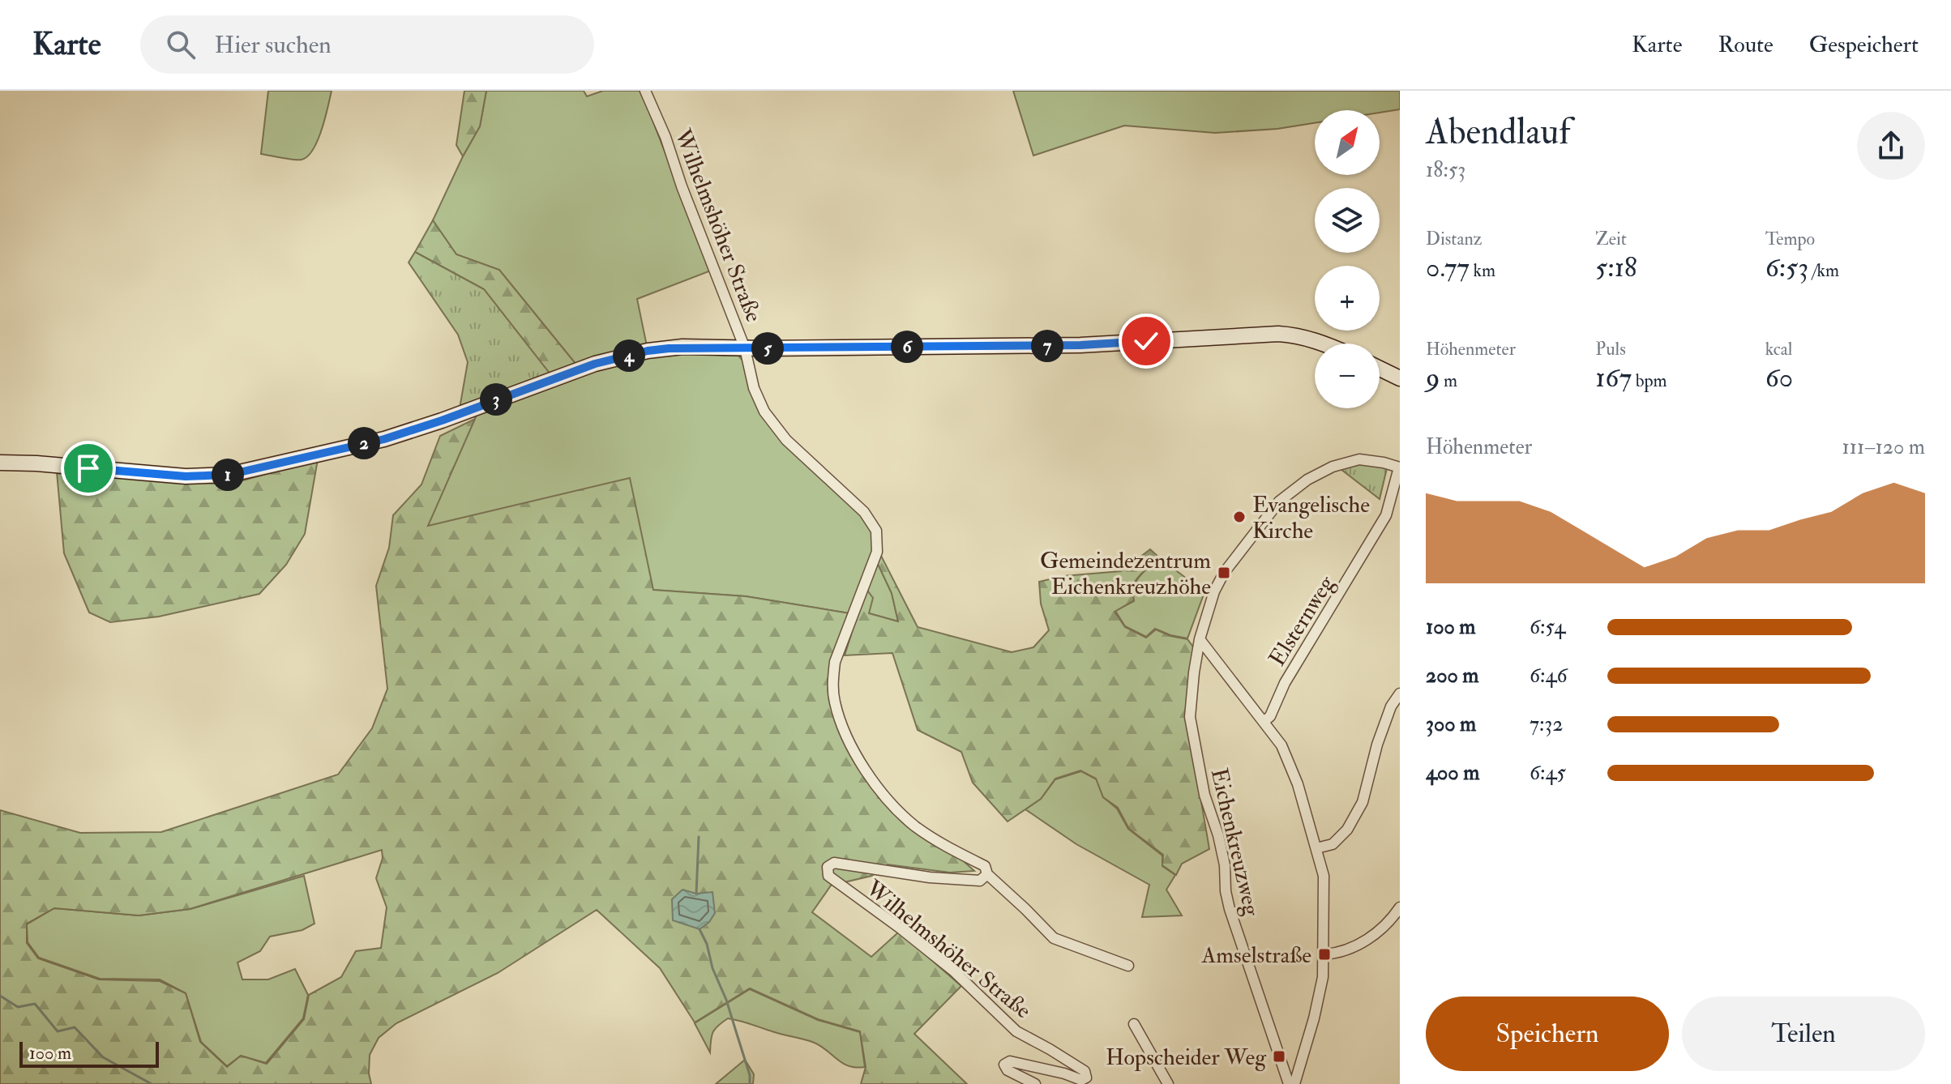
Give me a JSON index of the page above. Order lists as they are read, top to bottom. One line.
{"streets":{"street":["Wilhelmshöher Straße","Elsternweg","Eichenkreuzweg"]},"places":{"other":["Evangelische Kirche"],"transit":["Gemeindezentrum Eichenkreuzhöhe","Amselstraße","Hopscheider Weg"]},"scale_bar":"100 m","north":"top right","page":{"header":"Karte","search":"Hier suchen","nav":["Karte","Route","Gespeichert"],"heading":["Abendlauf","18:53"],"map_buttons":["+","−"],"stats":[["Distanz","0.77 km"],["Zeit","5:18"],["Tempo","6:53 /km"],["Höhenmeter","9 m"],["Puls","167 bpm"],["kcal","60"]],"pins":["7","6","5","4","3","2","1"],"chart":["Höhenmeter","111–120 m"],"list":[{"name":"100 m","note":"6:54"},{"name":"200 m","note":"6:46"},{"name":"300 m","note":"7:32"},{"name":"400 m","note":"6:45"}],"buttons":["Speichern","Teilen"],"scale":"100 m"}}
